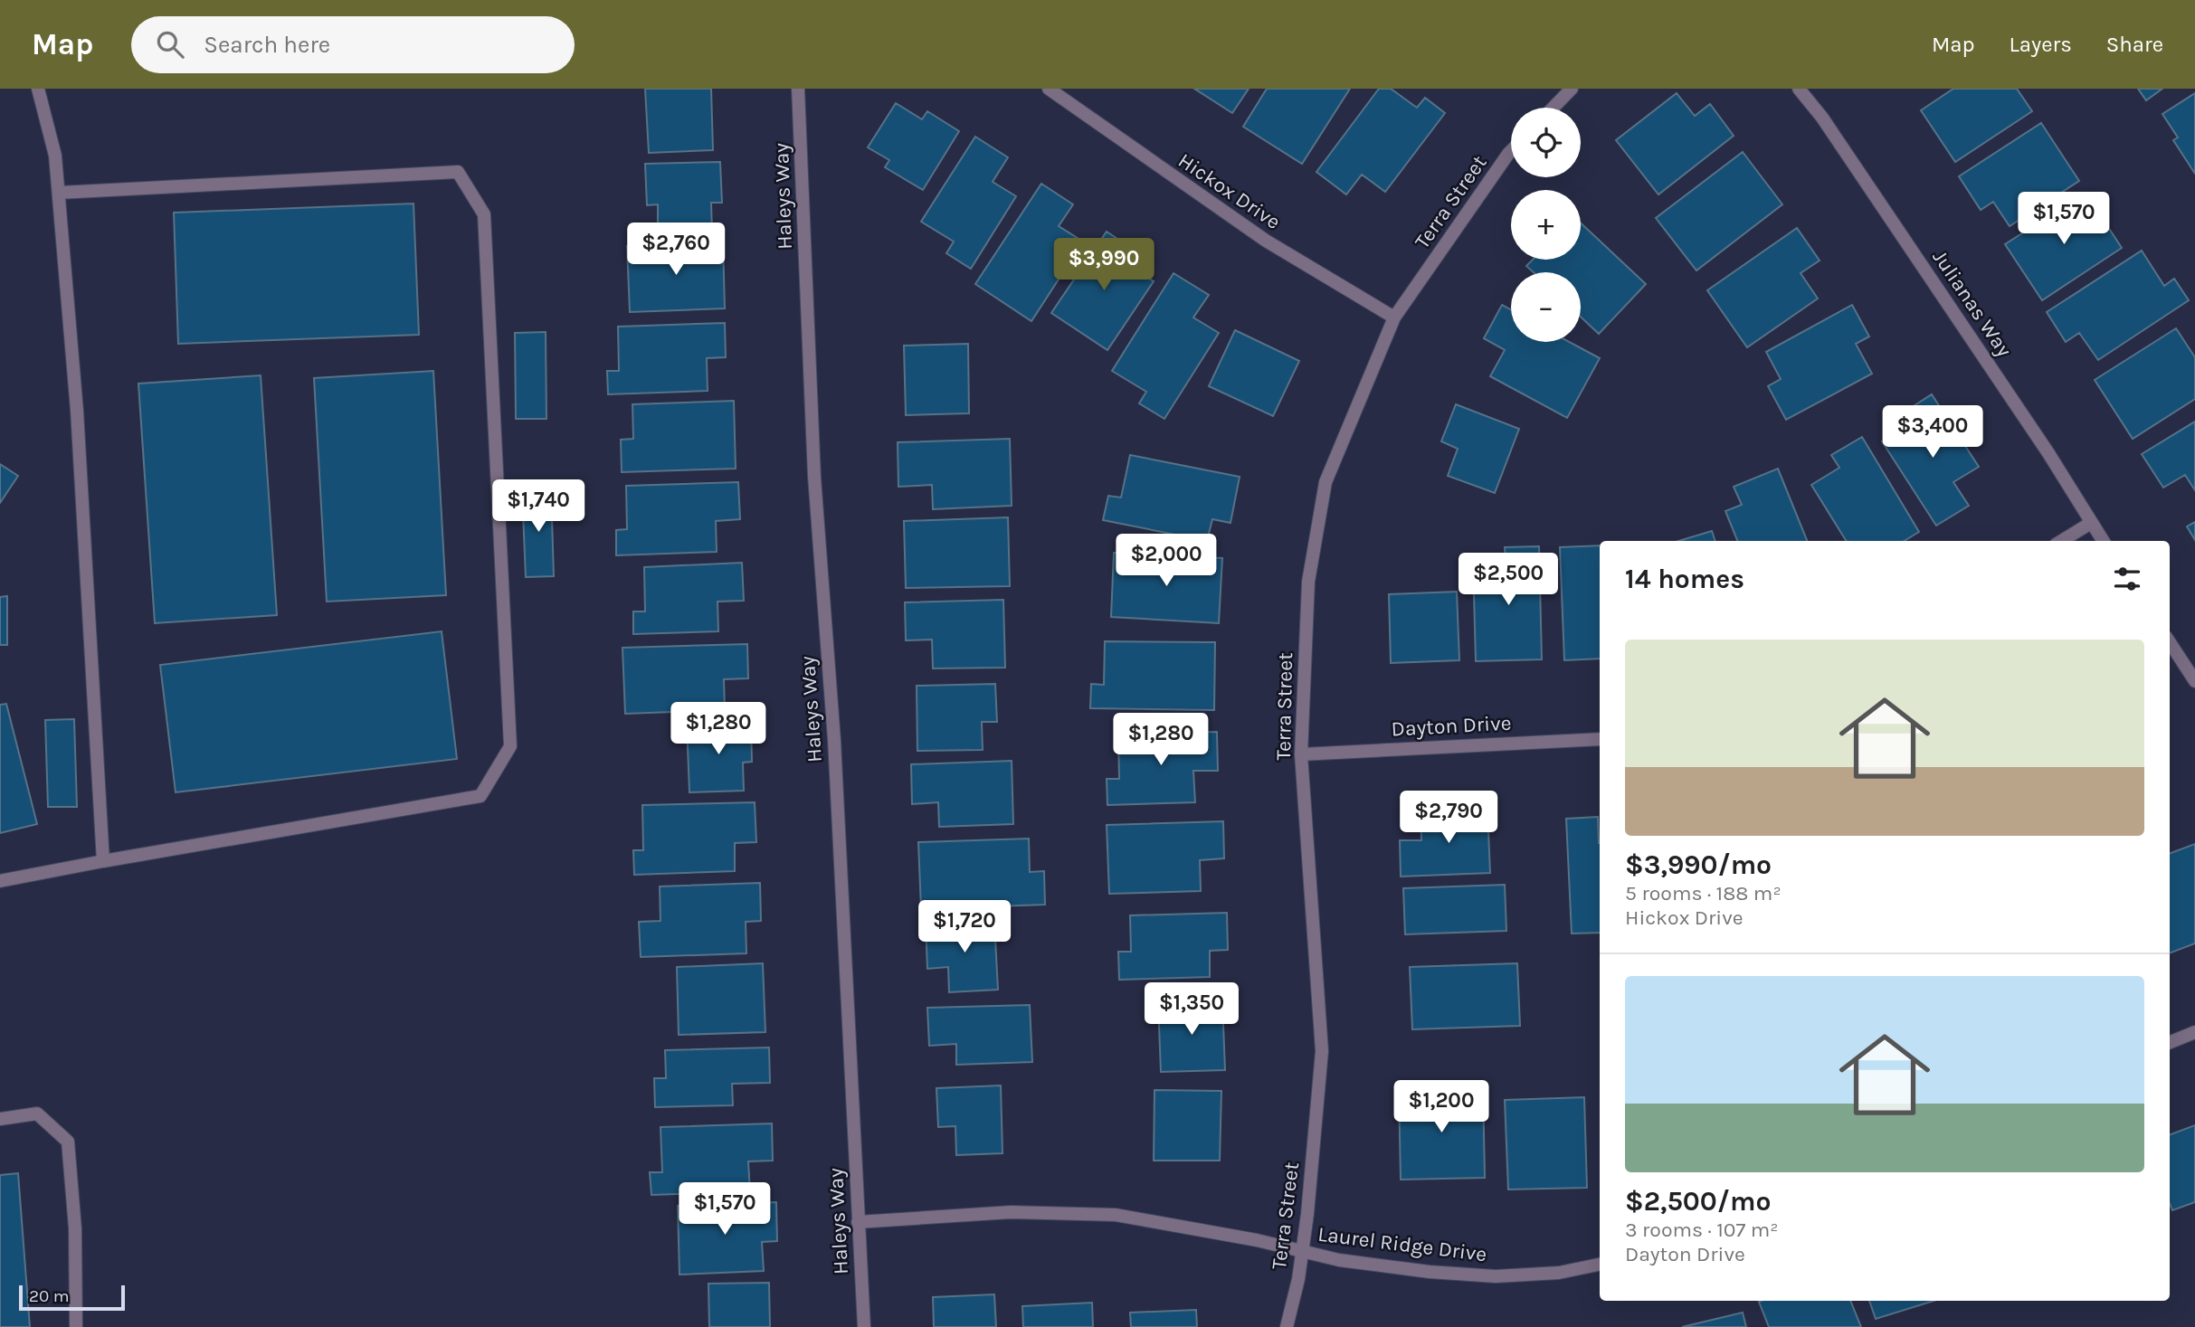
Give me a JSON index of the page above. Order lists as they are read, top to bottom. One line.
{"streets":{"street":["Hickox Drive","Haleys Way","Terra Street","Julianas Way","Dayton Drive","Laurel Ridge Drive"]},"crossings":[["Hickox Drive","Terra Street"],["Haleys Way","Laurel Ridge Drive"],["Terra Street","Dayton Drive"],["Terra Street","Laurel Ridge Drive"]],"scale_bar":"20 m","page":{"header":"Map","search":"Search here","nav":["Map","Layers","Share"],"map_buttons":["+","−"],"price":["$1,570","$2,760","$3,990","$3,400","$1,740","$2,000","$2,500","$1,280","$1,280","$2,790","$1,720","$1,350","$1,200","$1,570"],"heading":"14 homes","list":[{"name":"$3,990/mo","note":"5 rooms · 188 m² · Hickox Drive"},{"name":"$2,500/mo","note":"3 rooms · 107 m² · Dayton Drive"}],"scale":"20 m"}}
